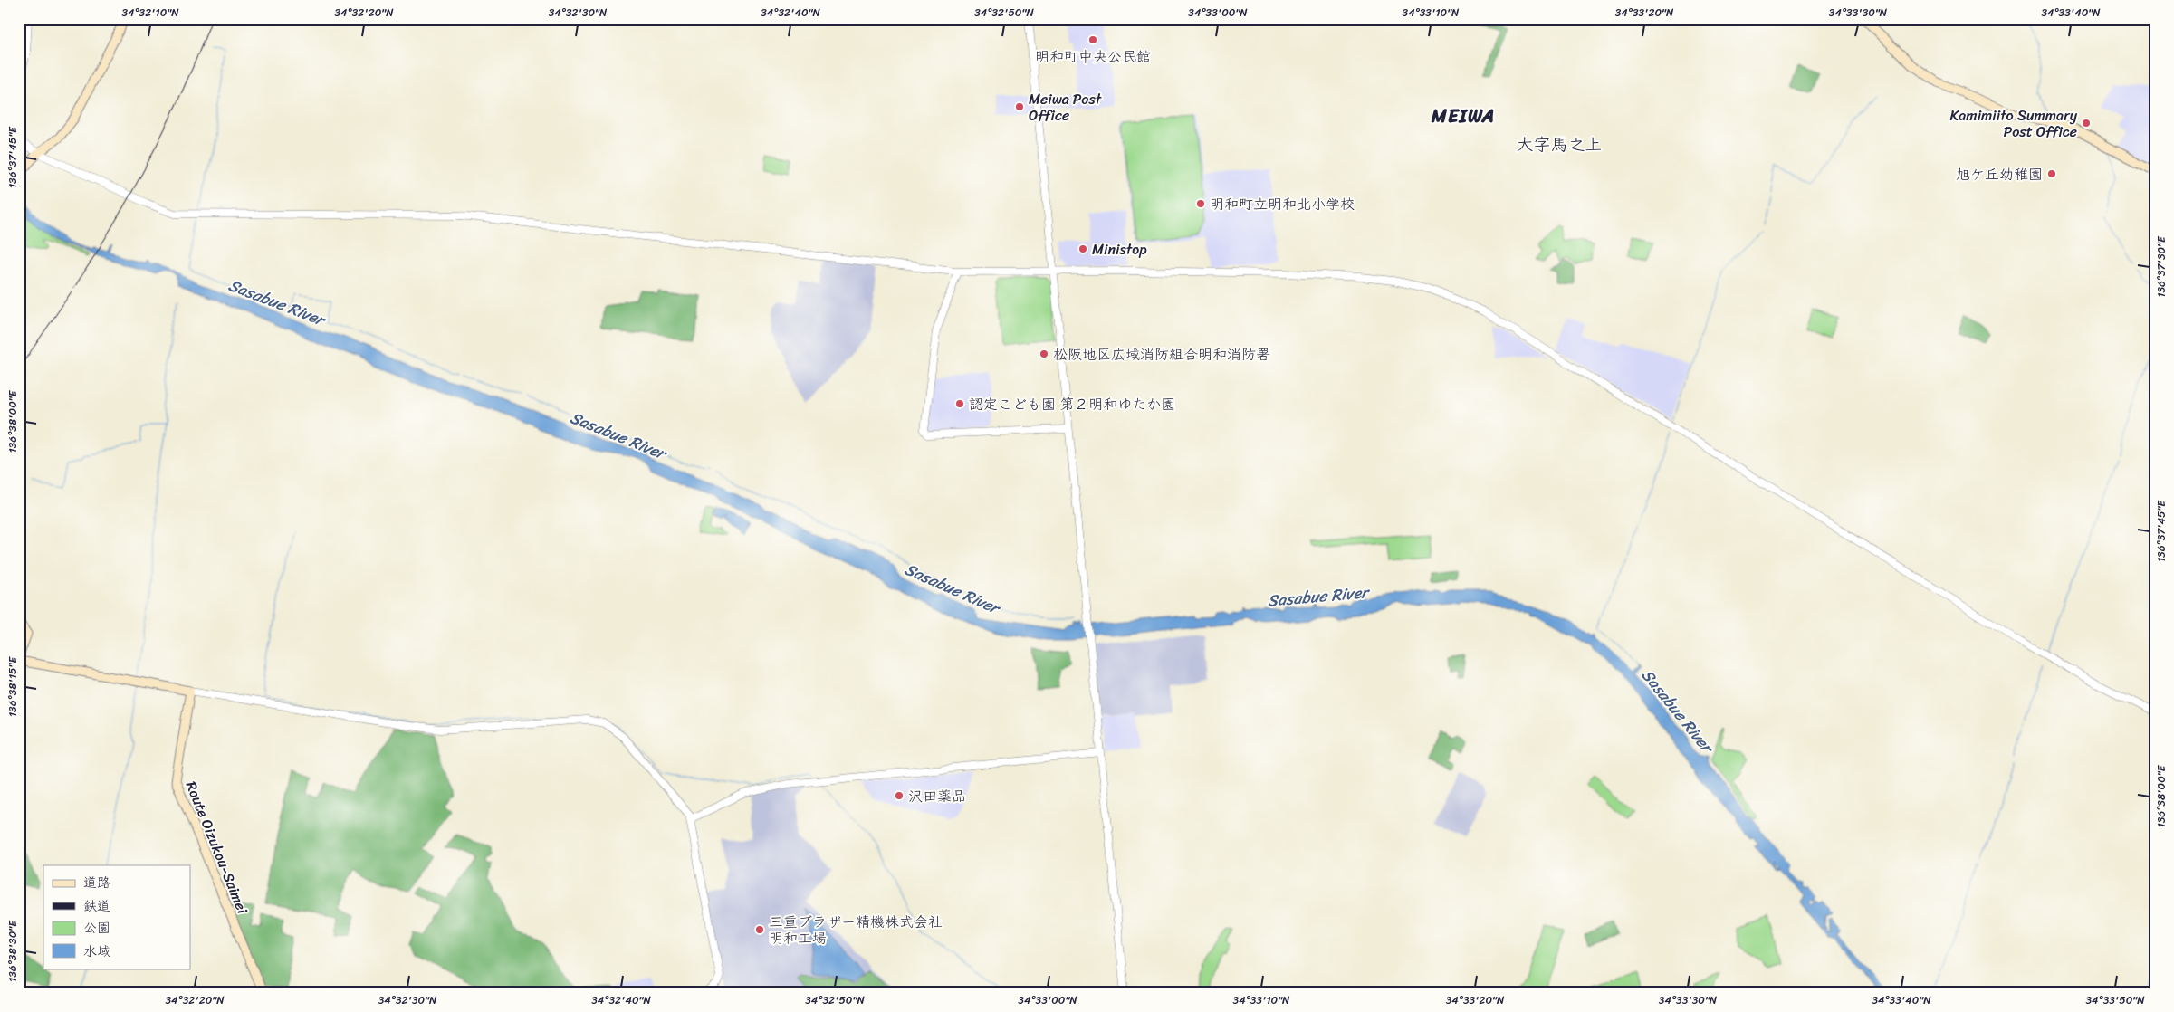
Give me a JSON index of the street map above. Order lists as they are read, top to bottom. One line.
{"streets":{"main road":["Route Oizukou-Saimei"]},"districts":["MEIWA","大字馬之上"],"water":["Sasabue River"],"places":["明和町中央公民館","Meiwa Post Office","Kamimiito Summary Post Office","旭ケ丘幼稚園","明和町立明和北小学校","Ministop","松阪地区広域消防組合明和消防署","認定こども園 第２明和ゆたか園","沢田薬品","三重ブラザー精機株式会社 明和工場"],"legend":["道路","鉄道","公園","水域"],"coordinates":["34°32'10\"N","34°32'20\"N","34°32'30\"N","34°32'40\"N","34°32'50\"N","34°33'00\"N","34°33'10\"N","34°33'20\"N","34°33'30\"N","34°33'40\"N","136°37'45\"E","136°37'30\"E","136°38'00\"E","136°38'15\"E","136°38'30\"E","34°33'50\"N"]}
